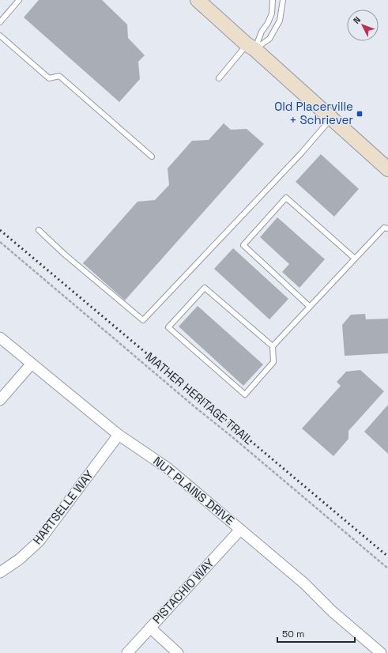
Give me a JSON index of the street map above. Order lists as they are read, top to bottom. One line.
{"streets":{"street":["NUT PLAINS DRIVE","HARTSELLE WAY","PISTACHIO WAY"],"path":["MATHER HERITAGE TRAIL"]},"crossings":[["NUT PLAINS DRIVE","HARTSELLE WAY"],["NUT PLAINS DRIVE","PISTACHIO WAY"]],"places":{"transit":["Old Placerville + Schriever"]},"scale_bar":"50 m","north":"top left"}
